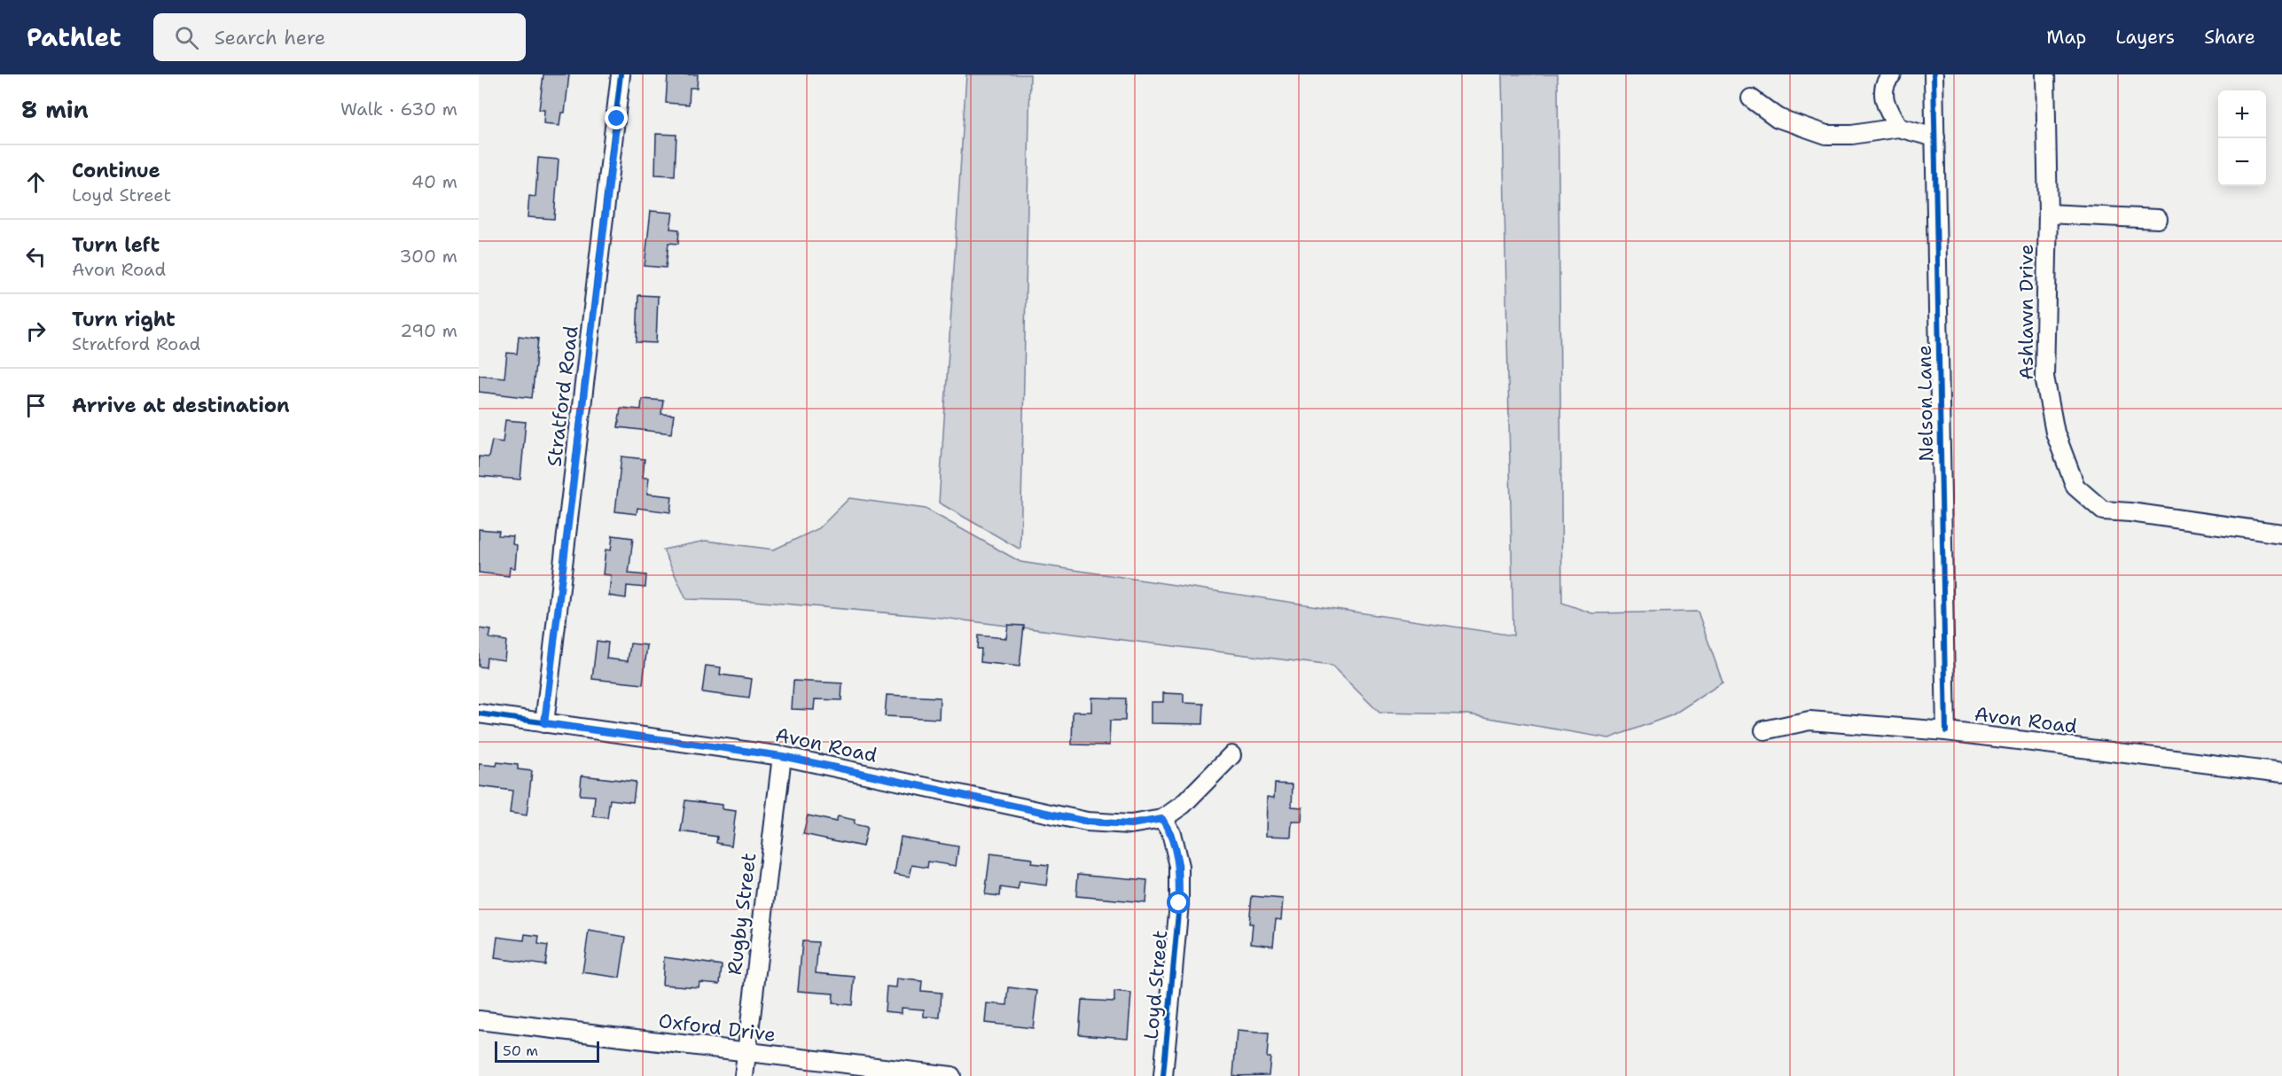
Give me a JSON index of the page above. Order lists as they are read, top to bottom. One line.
{"streets":{"street":["Ashlawn Drive","Stratford Road","Nelson Lane","Avon Road","Rugby Street","Loyd Street","Oxford Drive"]},"crossings":[["Stratford Road","Avon Road"],["Nelson Lane","Avon Road"],["Avon Road","Rugby Street"],["Avon Road","Loyd Street"],["Rugby Street","Oxford Drive"]],"scale_bar":"50 m","page":{"header":"Pathlet","search":"Search here","nav":["Map","Layers","Share"],"heading":["8 min","Walk · 630 m"],"map_buttons":["+","−"],"list":[["Continue","Loyd Street","40 m"],["Turn left","Avon Road","300 m"],["Turn right","Stratford Road","290 m"],"Arrive at destination"],"scale":"50 m"}}
